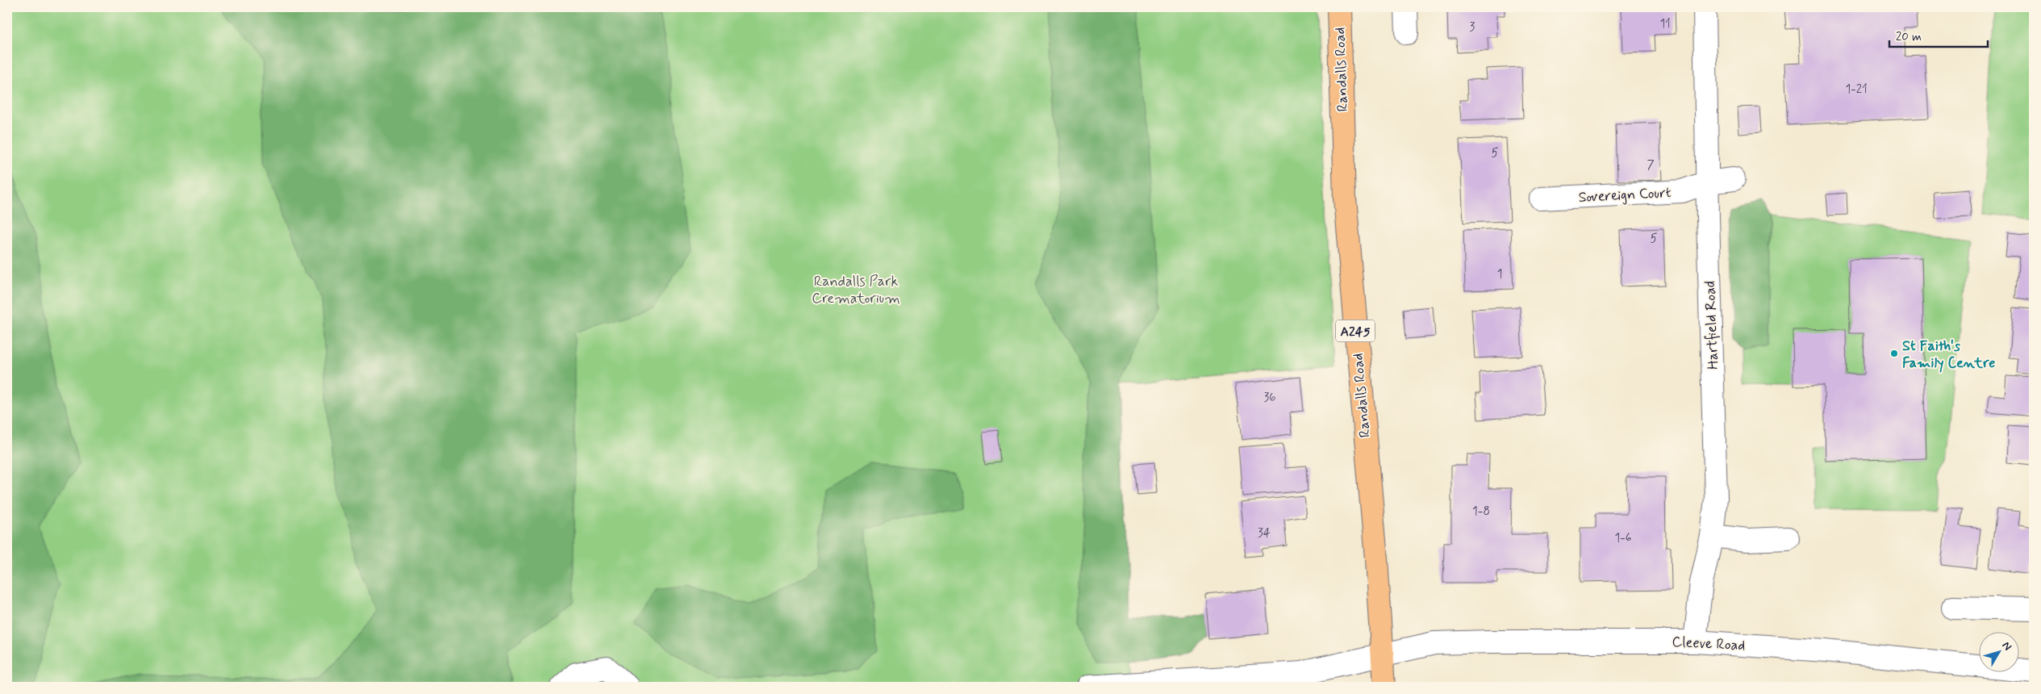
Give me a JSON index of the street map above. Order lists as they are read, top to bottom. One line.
{"streets":{"main road":["Randalls Road","A245"],"street":["Sovereign Court","Hartfield Road","Cleeve Road"]},"crossings":[["Randalls Road","Cleeve Road"],["Sovereign Court","Hartfield Road"],["Hartfield Road","Cleeve Road"]],"parks":["Randalls Park Crematorium"],"places":["St Faith's Family Centre"],"house_numbers":["11","3","1-21","5","7","5","1","36","1-8","34","1-6"],"scale_bar":"20 m","north":"top right"}
